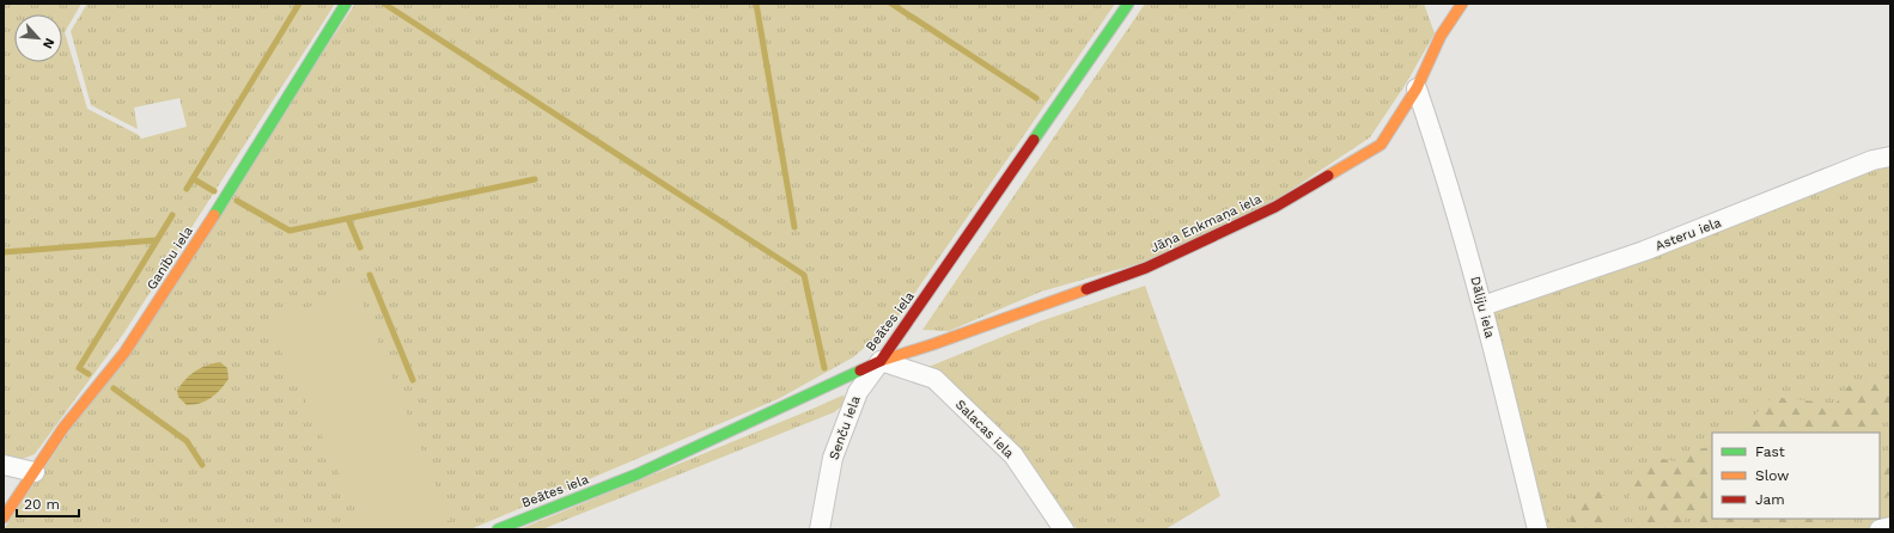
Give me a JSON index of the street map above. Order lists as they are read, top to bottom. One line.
{"streets":{"street":["Jāņa Enkmaņa iela","Asteru iela","Ganību iela","Dāliju iela","Beātes iela","Senču iela","Salacas iela"]},"crossings":[["Jāņa Enkmaņa iela","Dāliju iela"],["Jāņa Enkmaņa iela","Beātes iela"],["Jāņa Enkmaņa iela","Senču iela"],["Jāņa Enkmaņa iela","Salacas iela"],["Asteru iela","Dāliju iela"],["Beātes iela","Senču iela"],["Beātes iela","Salacas iela"],["Senču iela","Salacas iela"]],"legend":["Fast","Slow","Jam"],"scale_bar":"20 m","north":"bottom right"}
